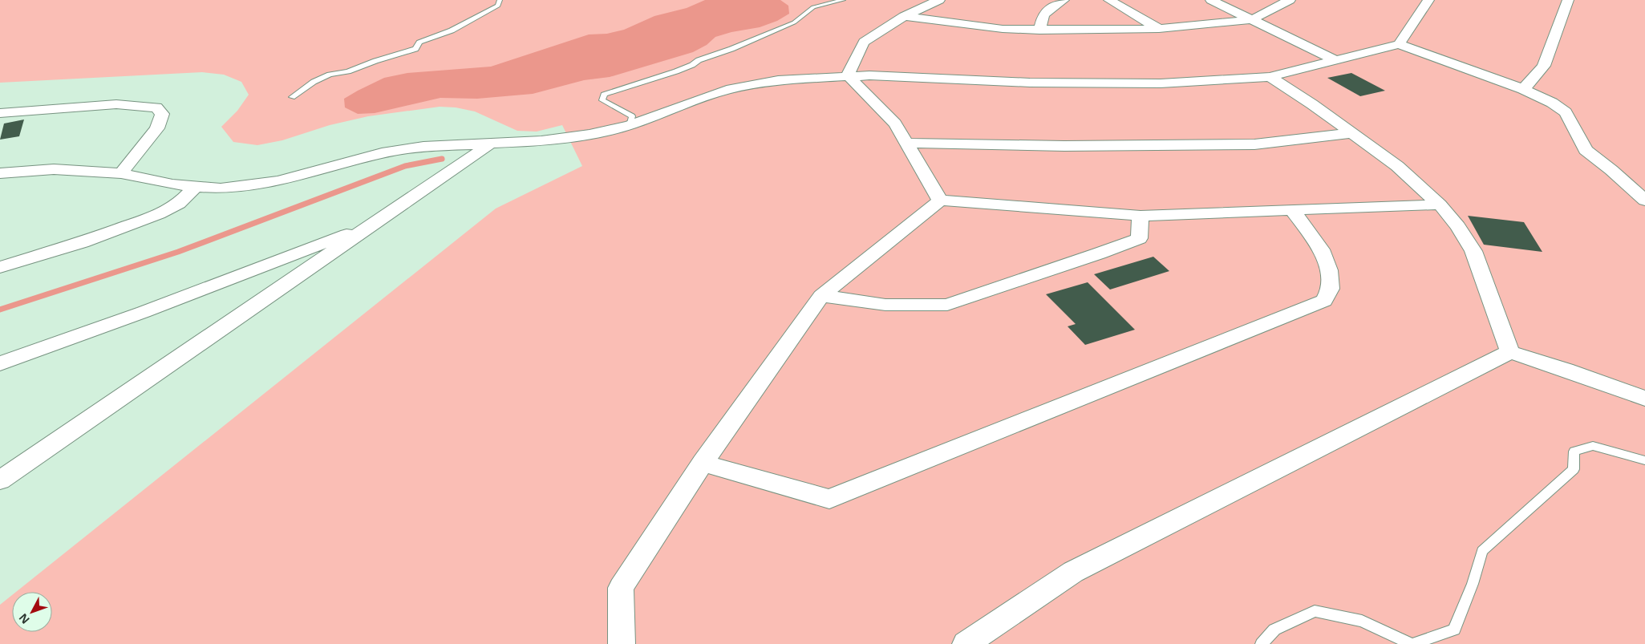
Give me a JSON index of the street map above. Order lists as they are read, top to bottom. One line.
{"north":"bottom left"}
